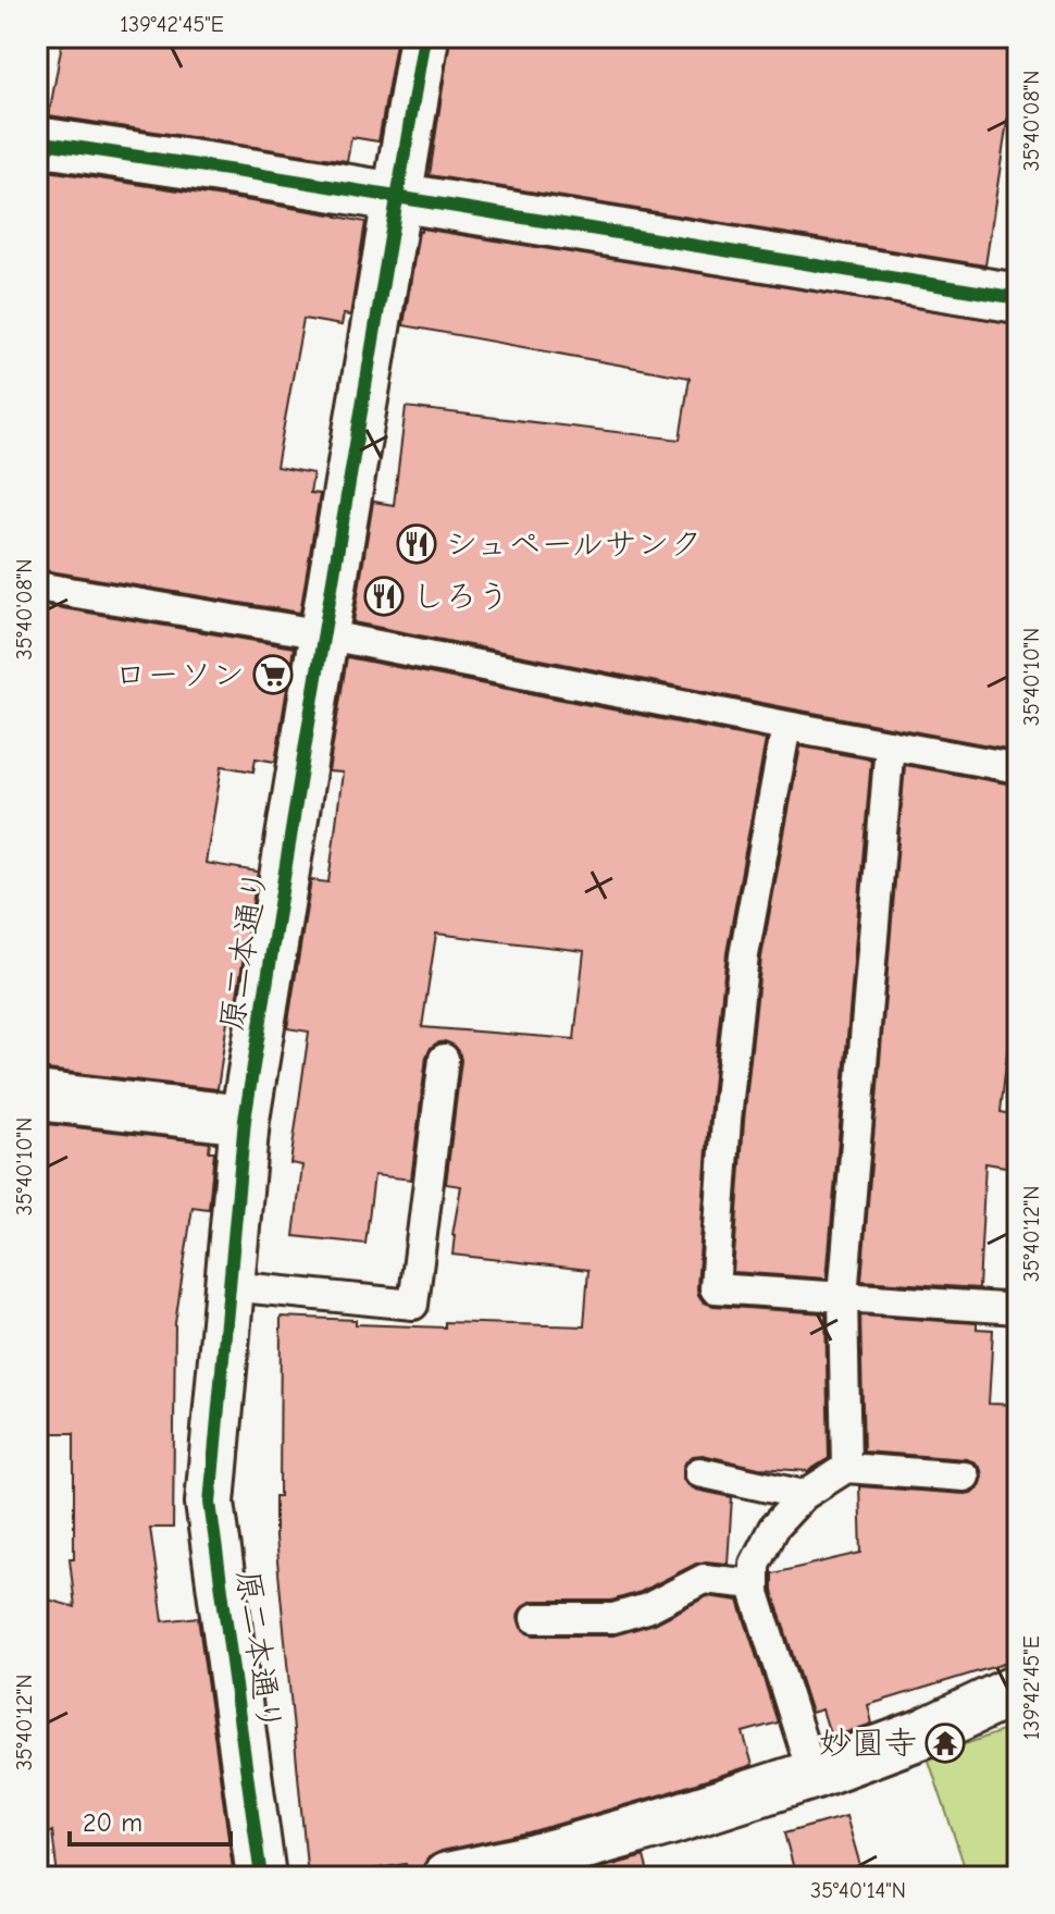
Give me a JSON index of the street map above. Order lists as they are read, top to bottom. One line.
{"streets":{"street":["原二本通り"]},"places":{"restaurant":["シュペールサンク","しろう"],"supermarket":["ローソン"],"temple":["妙圓寺"]},"scale_bar":"20 m","coordinates":["139°42'45\"E","35°40'08\"N","35°40'10\"N","35°40'12\"N","35°40'14\"N"]}
